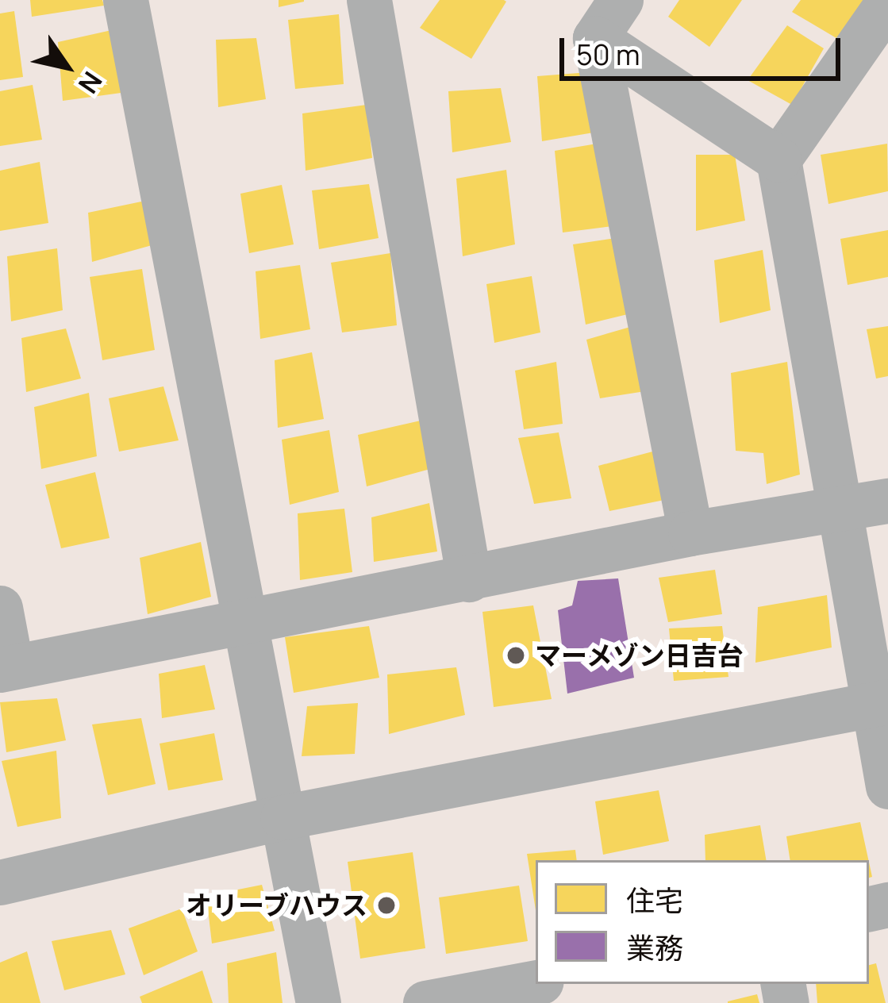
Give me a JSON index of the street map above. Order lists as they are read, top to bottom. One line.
{"places":["マーメゾン日吉台","オリーブハウス"],"legend":["住宅","業務"],"scale_bar":"50 m","north":"bottom right"}
